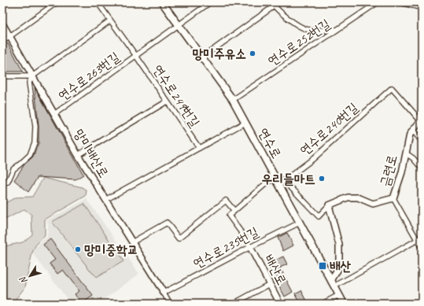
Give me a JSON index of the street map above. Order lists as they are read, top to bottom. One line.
{"streets":{"main road":["연수로"],"street":["연수로252번길","연수로263번길","연수로249번길","연수로240번길","망미배산로","금련로","연수로235번길","배산로"]},"crossings":[["연수로252번길","연수로"],["연수로263번길","연수로249번길"],["연수로263번길","연수로"],["연수로263번길","망미배산로"],["연수로249번길","연수로"],["연수로249번길","망미배산로"],["연수로240번길","연수로"],["연수로240번길","금련로"],["연수로","연수로235번길"],["망미배산로","연수로235번길"],["연수로235번길","배산로"]],"places":{"other":["망미주유소","우리들마트","망미중학교"],"transit":["배산"]},"north":"bottom left"}
